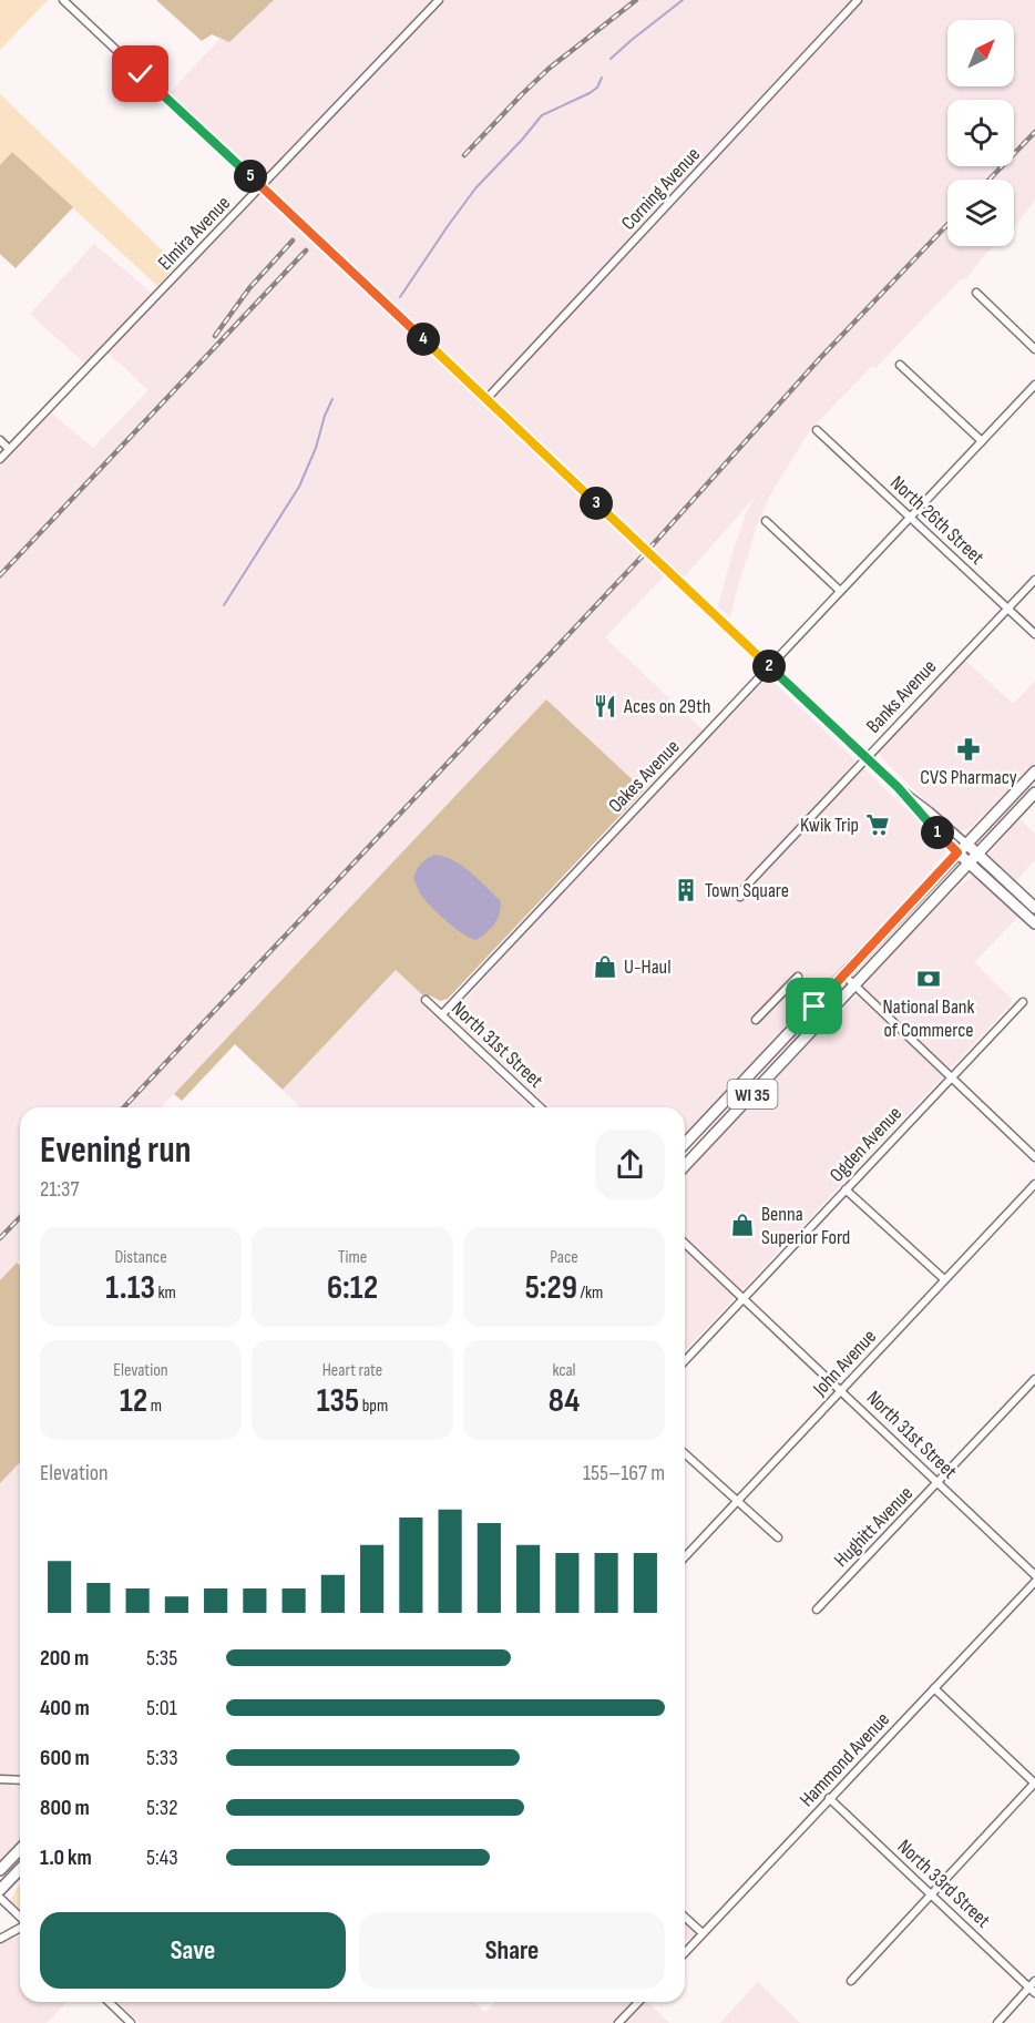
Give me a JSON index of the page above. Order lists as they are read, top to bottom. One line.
{"streets":{"main road":["WI 35"],"street":["Corning Avenue","Elmira Avenue","North 26th Street","Banks Avenue","Oakes Avenue","North 31st Street","Ogden Avenue","John Avenue","Hughitt Avenue","Hammond Avenue","North 33rd Street"]},"crossings":[["North 26th Street","Banks Avenue"],["North 26th Street","Oakes Avenue"],["Oakes Avenue","North 31st Street"],["North 31st Street","Ogden Avenue"],["North 31st Street","John Avenue"],["North 31st Street","Hughitt Avenue"],["Hammond Avenue","North 33rd Street"]],"places":{"restaurant":["Aces on 29th"],"pharmacy":["CVS Pharmacy"],"supermarket":["Kwik Trip"],"building":["Town Square"],"shop":["U-Haul","Benna Superior Ford"],"bank":["National Bank of Commerce"]},"north":"top right","page":{"pins":["5","4","3","2","1"],"heading":["Evening run","21:37"],"stats":[["Distance","1.13 km"],["Time","6:12"],["Pace","5:29 /km"],["Elevation","12 m"],["Heart rate","135 bpm"],["kcal","84"]],"chart":["Elevation","155–167 m"],"list":[{"name":"200 m","note":"5:35"},{"name":"400 m","note":"5:01"},{"name":"600 m","note":"5:33"},{"name":"800 m","note":"5:32"},{"name":"1.0 km","note":"5:43"}],"buttons":["Save","Share"]}}
